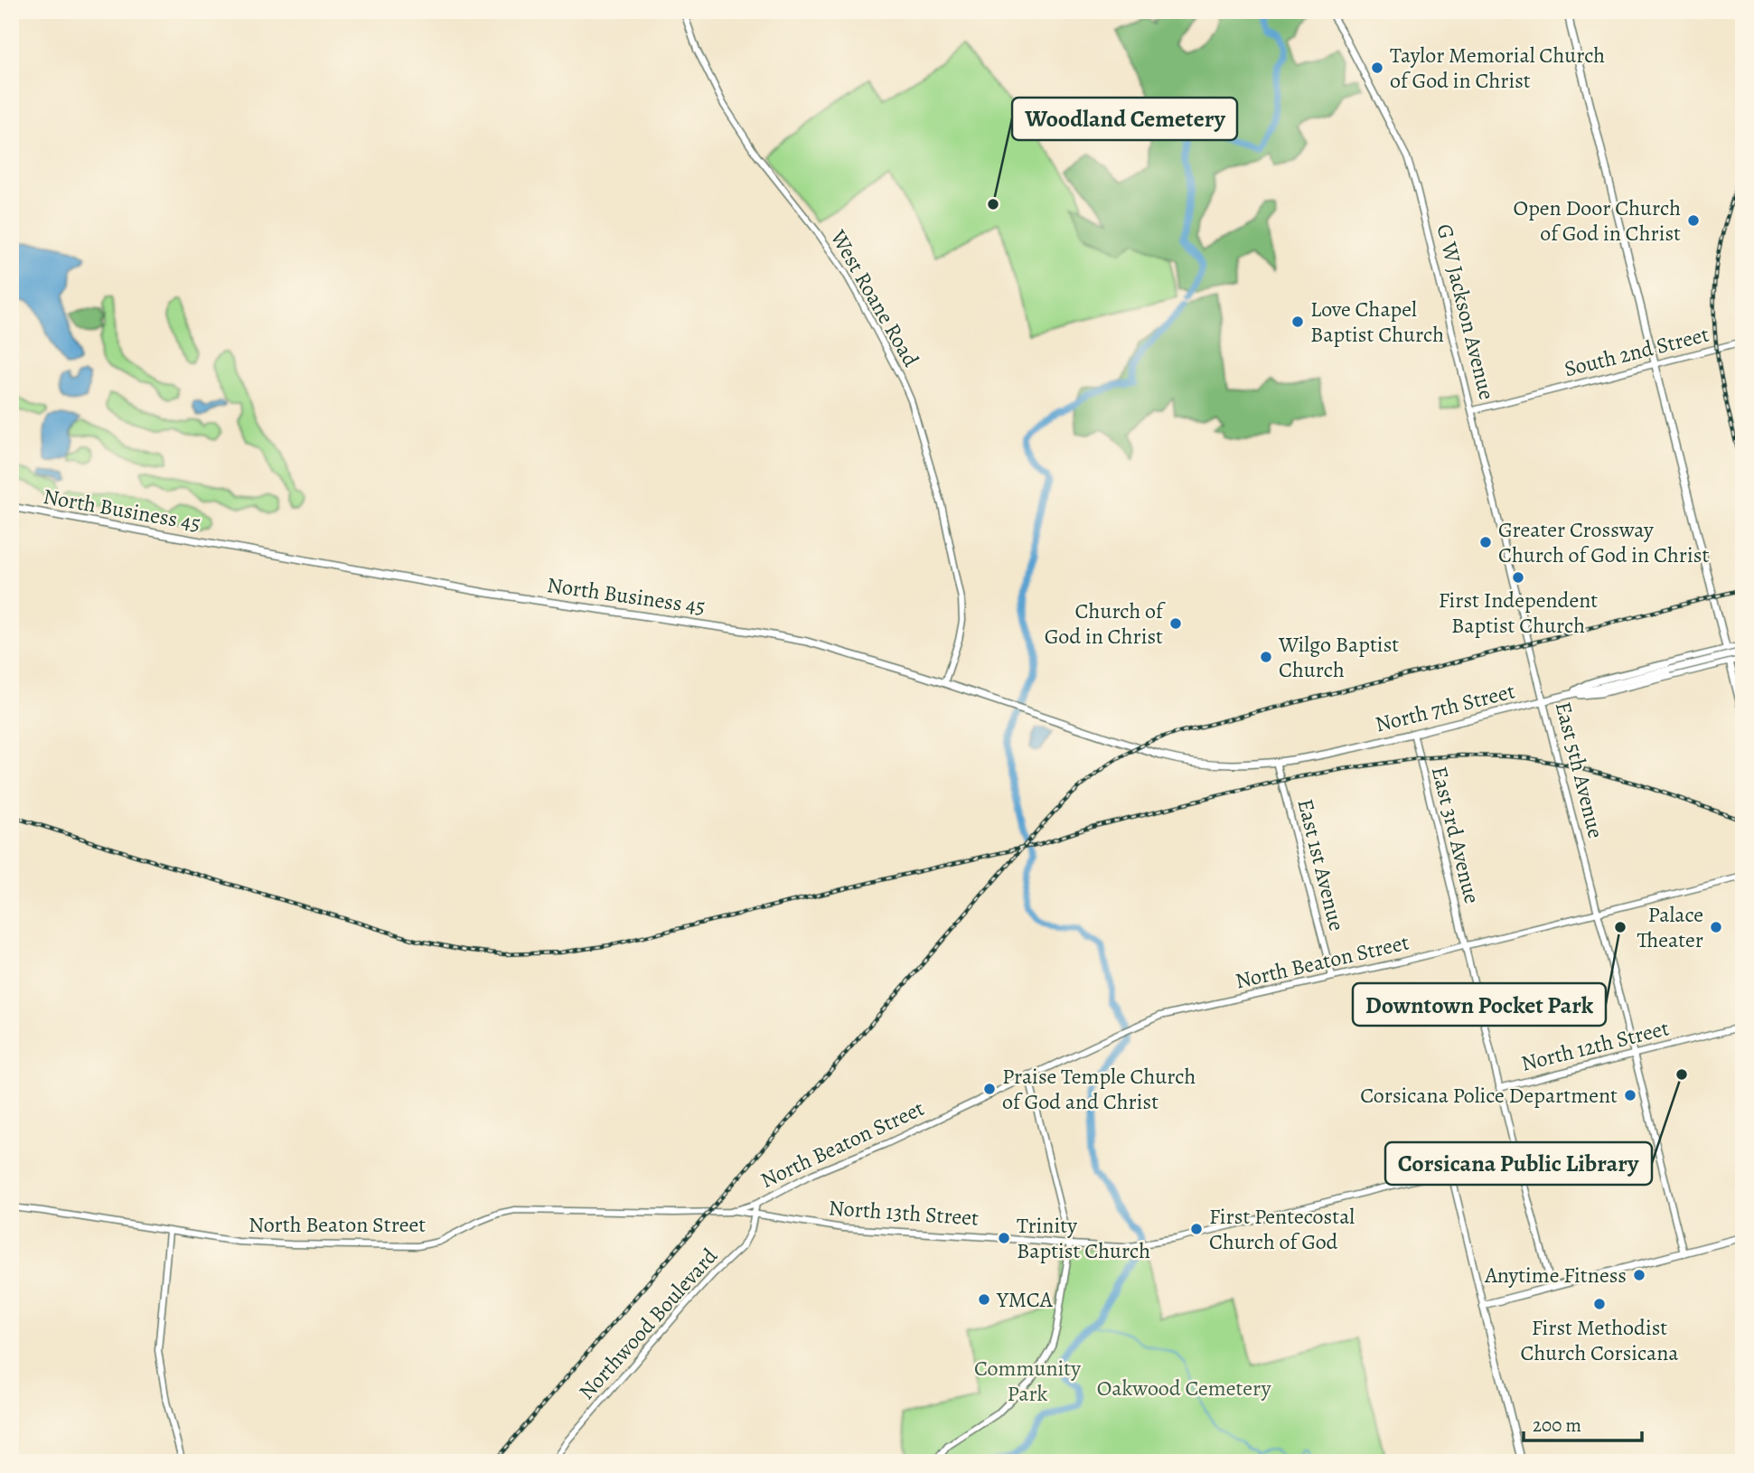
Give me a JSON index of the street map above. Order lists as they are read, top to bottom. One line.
{"streets":{"main road":["North Business 45","North 7th Street"],"street":["West Roane Road","G W Jackson Avenue","South 2nd Street","East 5th Avenue","East 3rd Avenue","East 1st Avenue","North Beaton Street","North 12th Street","North 13th Street","Northwood Boulevard"]},"crossings":[["West Roane Road","North Business 45"],["G W Jackson Avenue","South 2nd Street"],["G W Jackson Avenue","East 5th Avenue"],["North Business 45","North 7th Street"],["North 7th Street","East 5th Avenue"],["North 7th Street","East 3rd Avenue"],["North 7th Street","East 1st Avenue"],["East 5th Avenue","North Beaton Street"],["East 5th Avenue","North 12th Street"],["East 3rd Avenue","North Beaton Street"],["East 3rd Avenue","North 12th Street"],["East 3rd Avenue","North 13th Street"],["East 1st Avenue","North Beaton Street"],["North Beaton Street","North 13th Street"],["North Beaton Street","Northwood Boulevard"],["North 13th Street","Northwood Boulevard"]],"parks":["Community Park","Oakwood Cemetery"],"places":["Taylor Memorial Church of God in Christ","Woodland Cemetery","Open Door Church of God in Christ","Love Chapel Baptist Church","Greater Crossway Church of God in Christ","First Independent Baptist Church","Church of God in Christ","Wilgo Baptist Church","Downtown Pocket Park","Palace Theater","Corsicana Public Library","Praise Temple Church of God and Christ","Corsicana Police Department","First Pentecostal Church of God","Trinity Baptist Church","Anytime Fitness","YMCA","First Methodist Church Corsicana"],"scale_bar":"200 m"}
